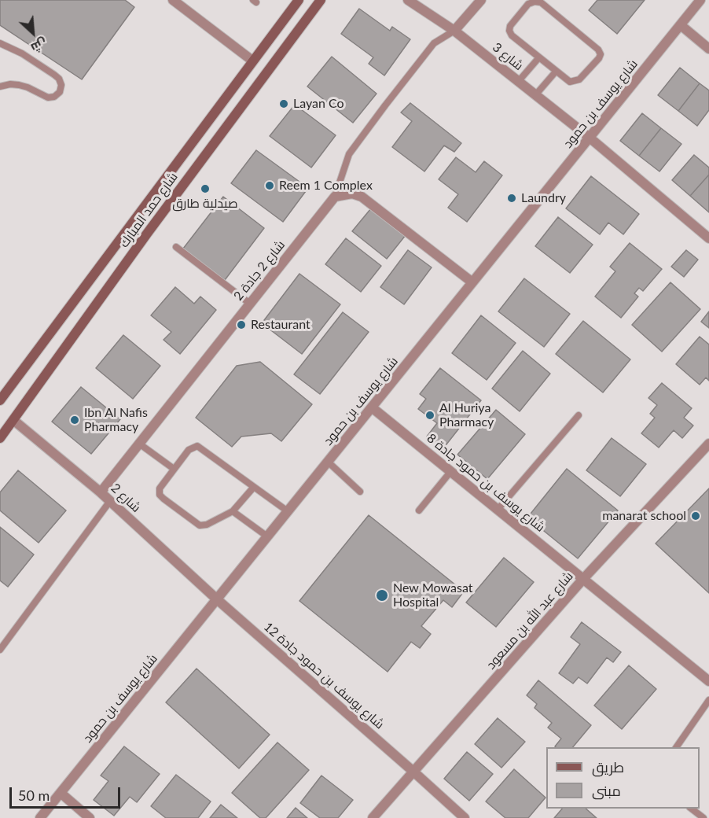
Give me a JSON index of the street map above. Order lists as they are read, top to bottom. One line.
{"streets":{"main road":["شارع حمد المبارك"],"street":["شارع 3","شارع يوسف بن حمود","شارع 2 جادة 2","شارع يوسف بن حمود جادة 8","شارع 2","شارع عبد الله بن مسعود","شارع يوسف بن حمود جادة 12"]},"crossings":[["شارع 3","شارع يوسف بن حمود"],["شارع يوسف بن حمود","شارع يوسف بن حمود جادة 8"],["شارع يوسف بن حمود","شارع 2"],["شارع يوسف بن حمود","شارع يوسف بن حمود جادة 12"],["شارع حمد المبارك","شارع 2"],["شارع 2 جادة 2","شارع 2"],["شارع يوسف بن حمود جادة 8","شارع عبد الله بن مسعود"],["شارع 2","شارع يوسف بن حمود جادة 12"],["شارع عبد الله بن مسعود","شارع يوسف بن حمود جادة 12"]],"places":["Layan Co","Reem 1 Complex","صيدلية طارق","Laundry","Restaurant","Al Huriya Pharmacy","Ibn Al Nafis Pharmacy","manarat school","New Mowasat Hospital"],"legend":["طريق","مبنى"],"scale_bar":"50 m","north":"bottom right"}
